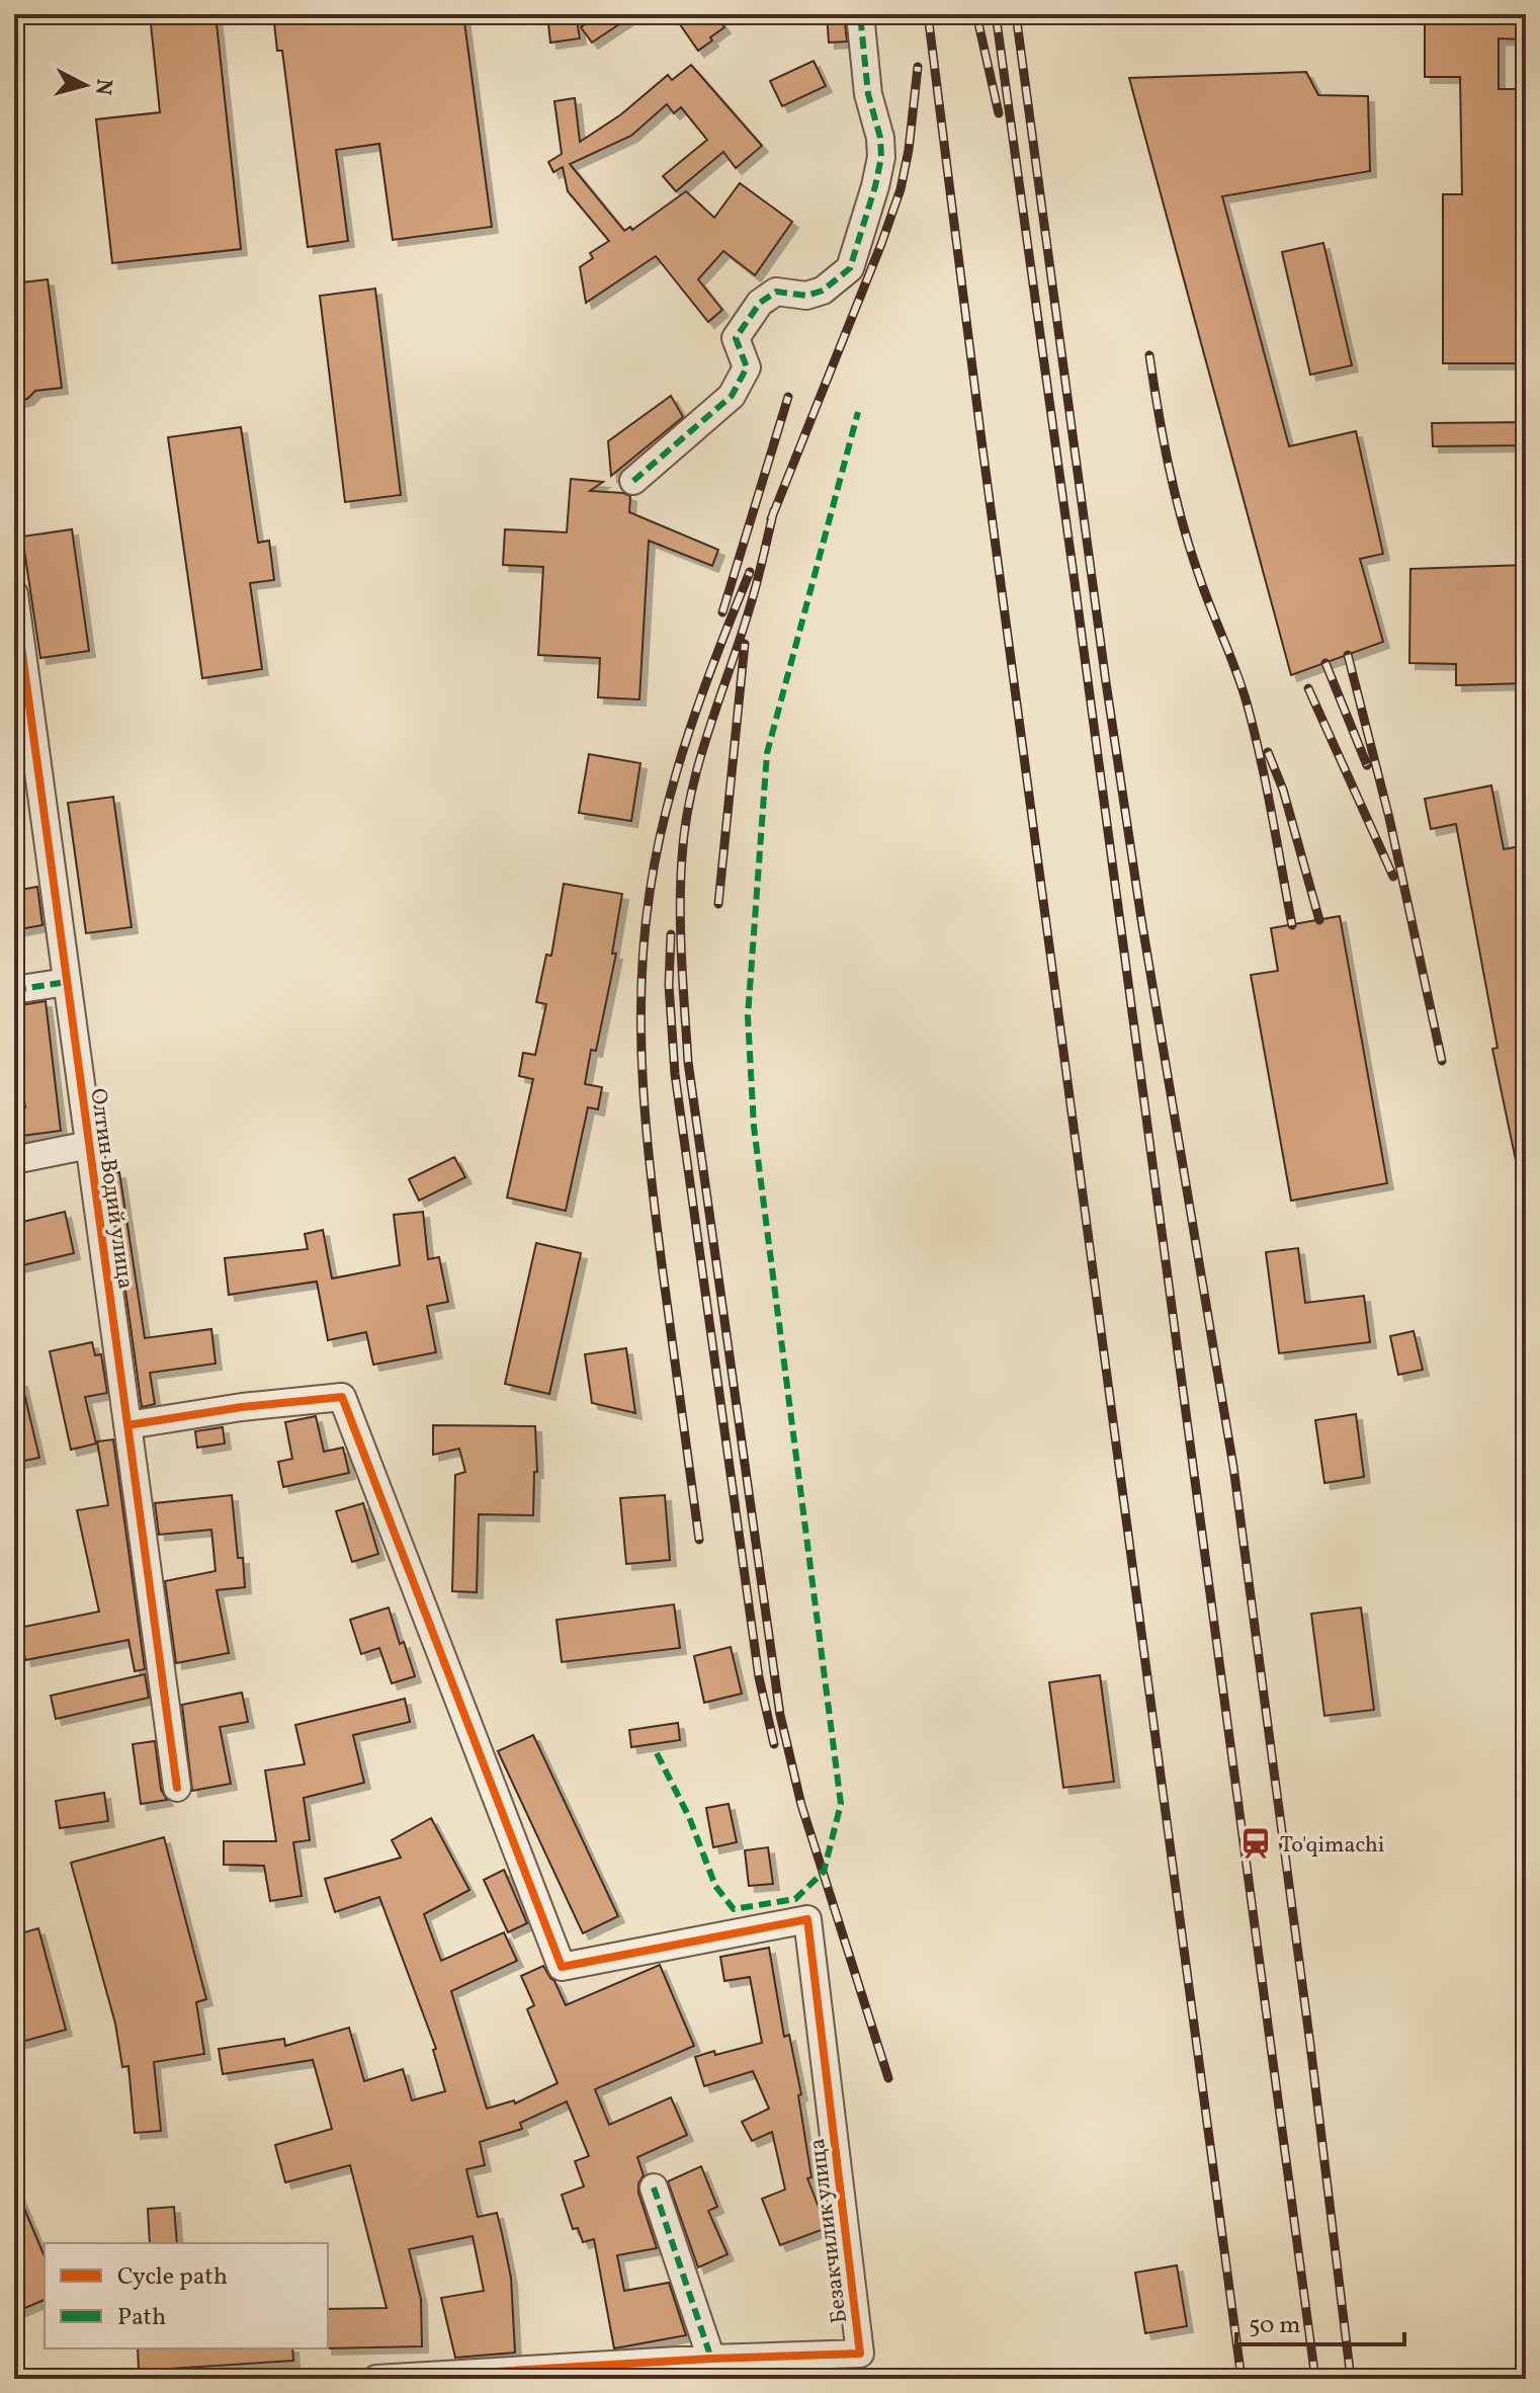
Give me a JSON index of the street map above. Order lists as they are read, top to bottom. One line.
{"streets":{"street":["Олтин Водий улица","Безакчилик улица"]},"crossings":[["Олтин Водий улица","Безакчилик улица"]],"places":{"station":["To'qimachi"]},"legend":["Cycle path","Path"],"scale_bar":"50 m","north":"right"}
